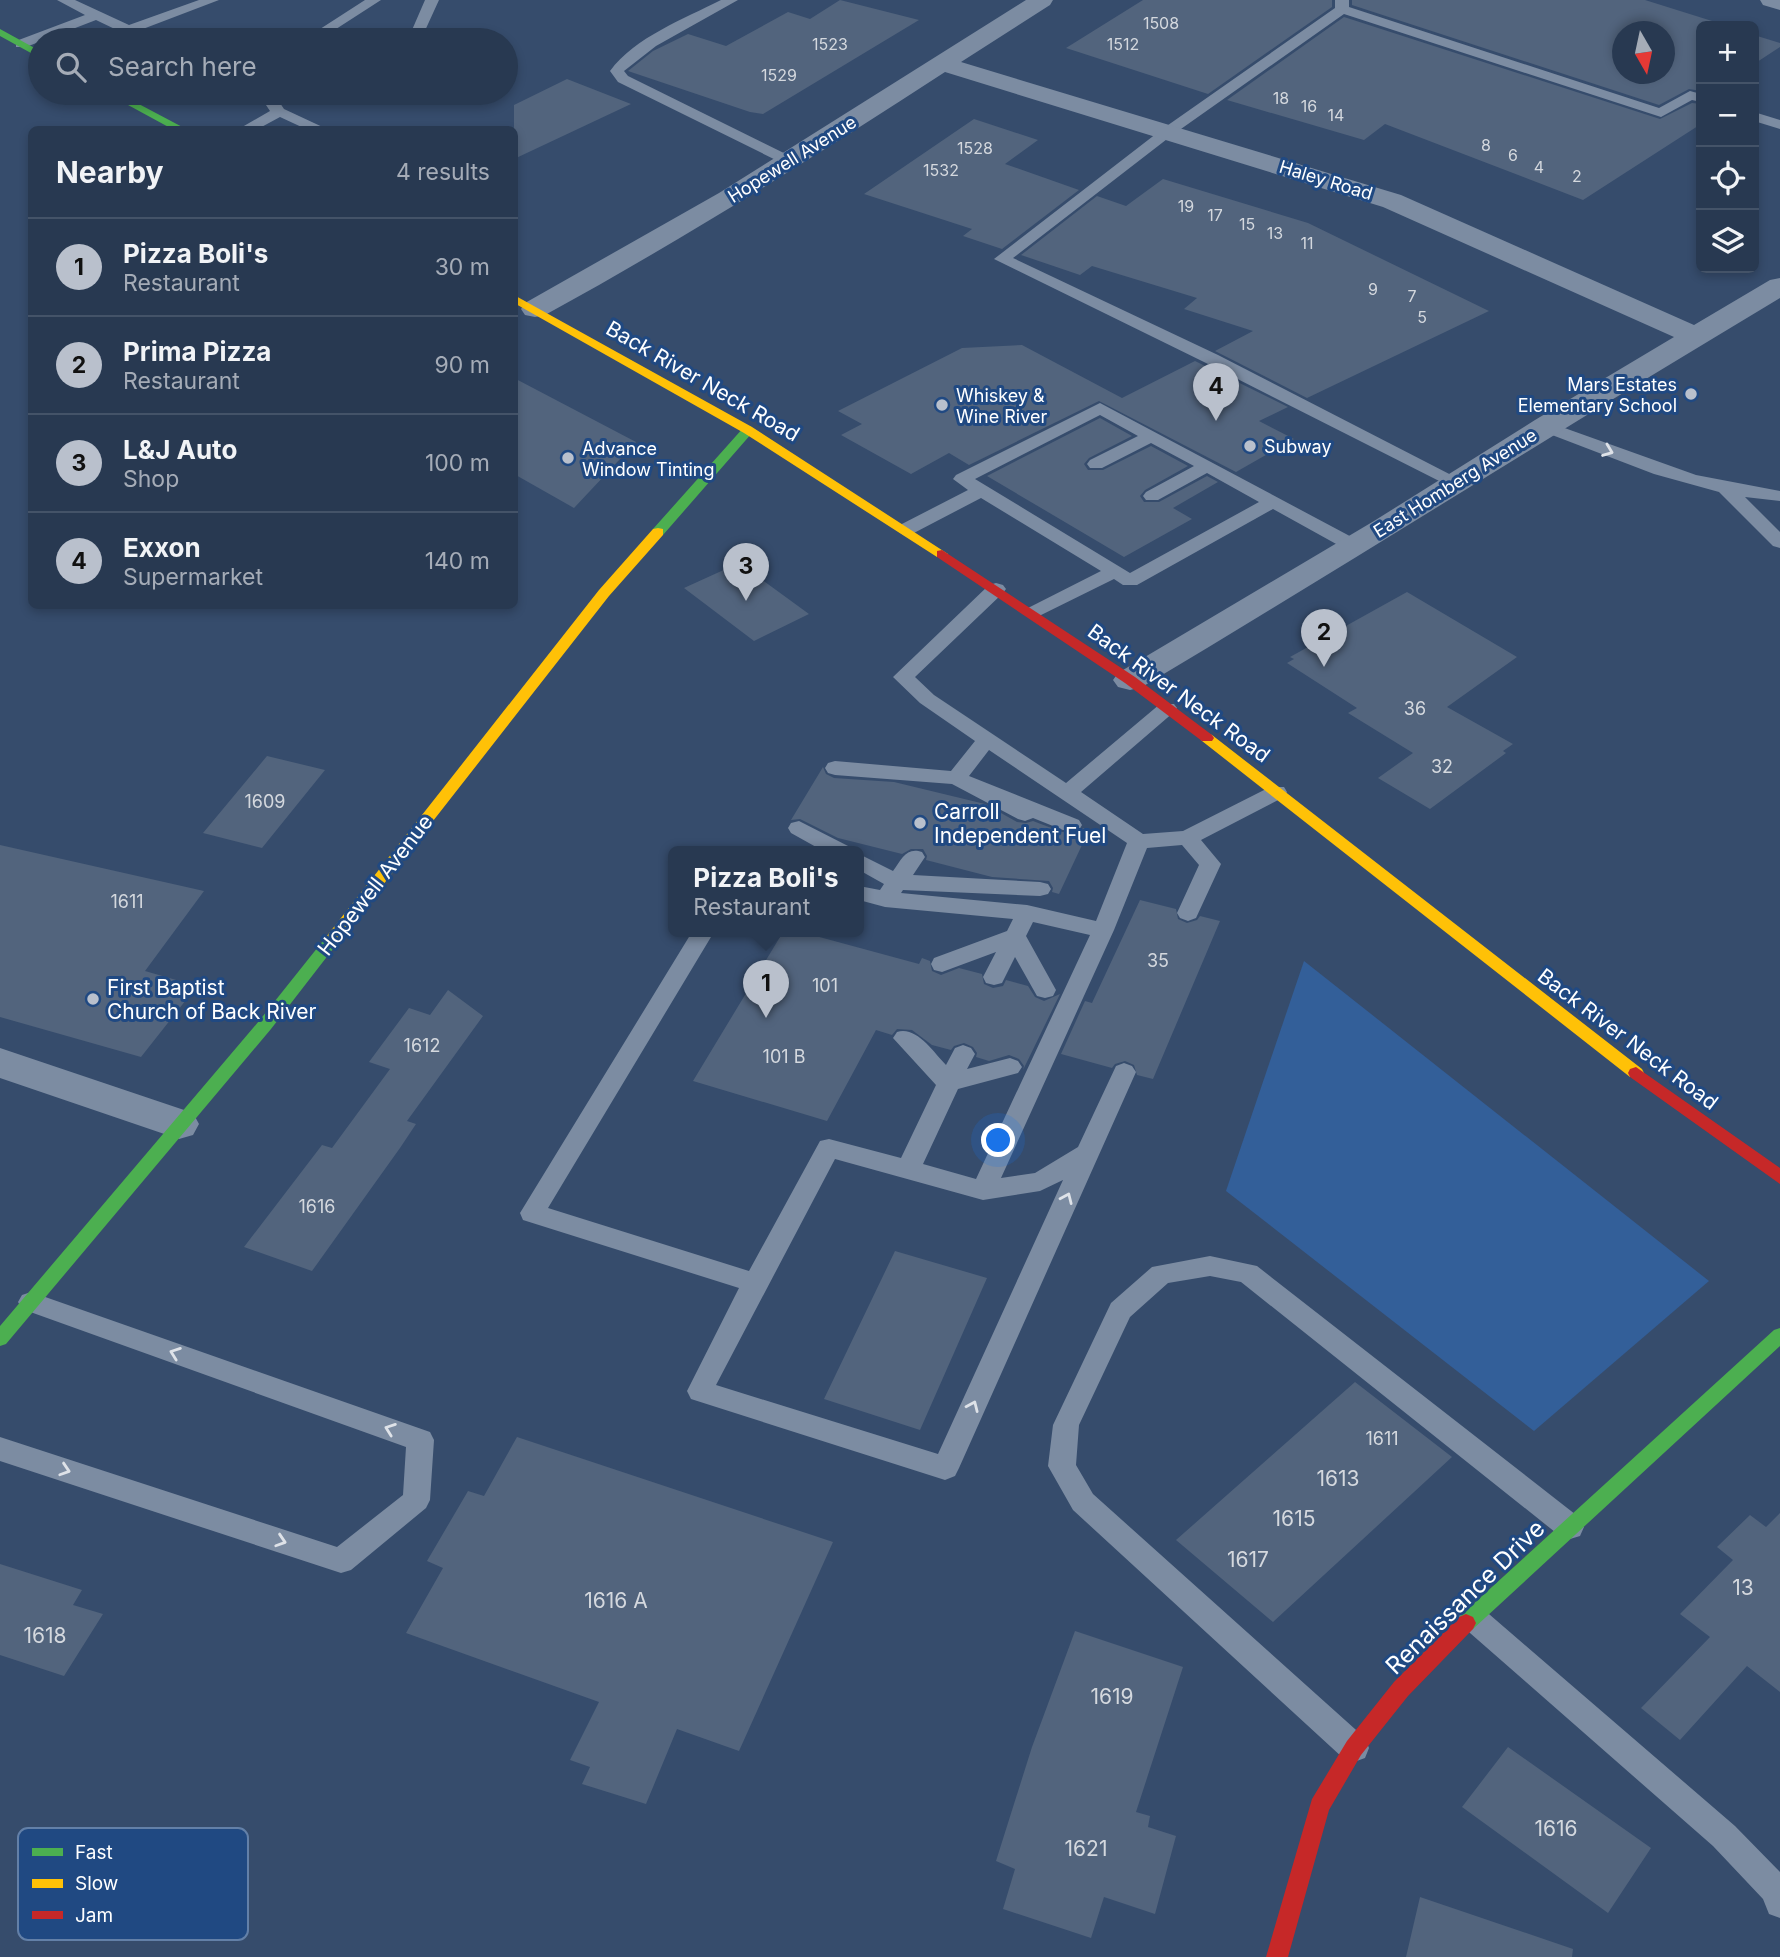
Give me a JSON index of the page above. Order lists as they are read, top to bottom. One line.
{"streets":{"street":["Hopewell Avenue","Haley Road","Back River Neck Road","East Homberg Avenue","Renaissance Drive"]},"crossings":[["Hopewell Avenue","Haley Road"],["Hopewell Avenue","Back River Neck Road"],["Haley Road","East Homberg Avenue"],["Back River Neck Road","East Homberg Avenue"]],"places":["Mars Estates Elementary School","Whiskey & Wine River","Subway","Advance Window Tinting","Carroll Independent Fuel","First Baptist Church of Back River"],"house_numbers":["1508","1523","1512","1529","18","16","14","8","1528","6","4","1532","2","19","17","15","13","11","9","7","5","36","32","1609","1611","35","101","1612","101 B","1616","1611","1613","1615","1617","13","1616 A","1618","1619","1616","1621"],"legend":["Fast","Slow","Jam"],"north":"bottom","page":{"map_buttons":["+","−"],"search":"Search here","heading":["Nearby","4 results"],"list":[{"mark":"1","name":"Pizza Boli's","note":"Restaurant","value":"30 m"},{"mark":"2","name":"Prima Pizza","note":"Restaurant","value":"90 m"},{"mark":"3","name":"L&J Auto","note":"Shop","value":"100 m"},{"mark":"4","name":"Exxon","note":"Supermarket","value":"140 m"}],"pins":["4","3","2","1"],"popup":["Pizza Boli's","Restaurant"]}}
